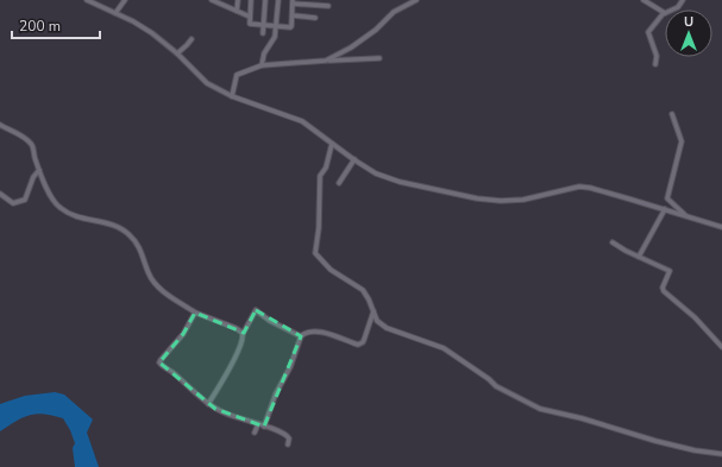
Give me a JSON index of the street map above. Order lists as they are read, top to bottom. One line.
{"scale_bar":"200 m","north":"top"}
